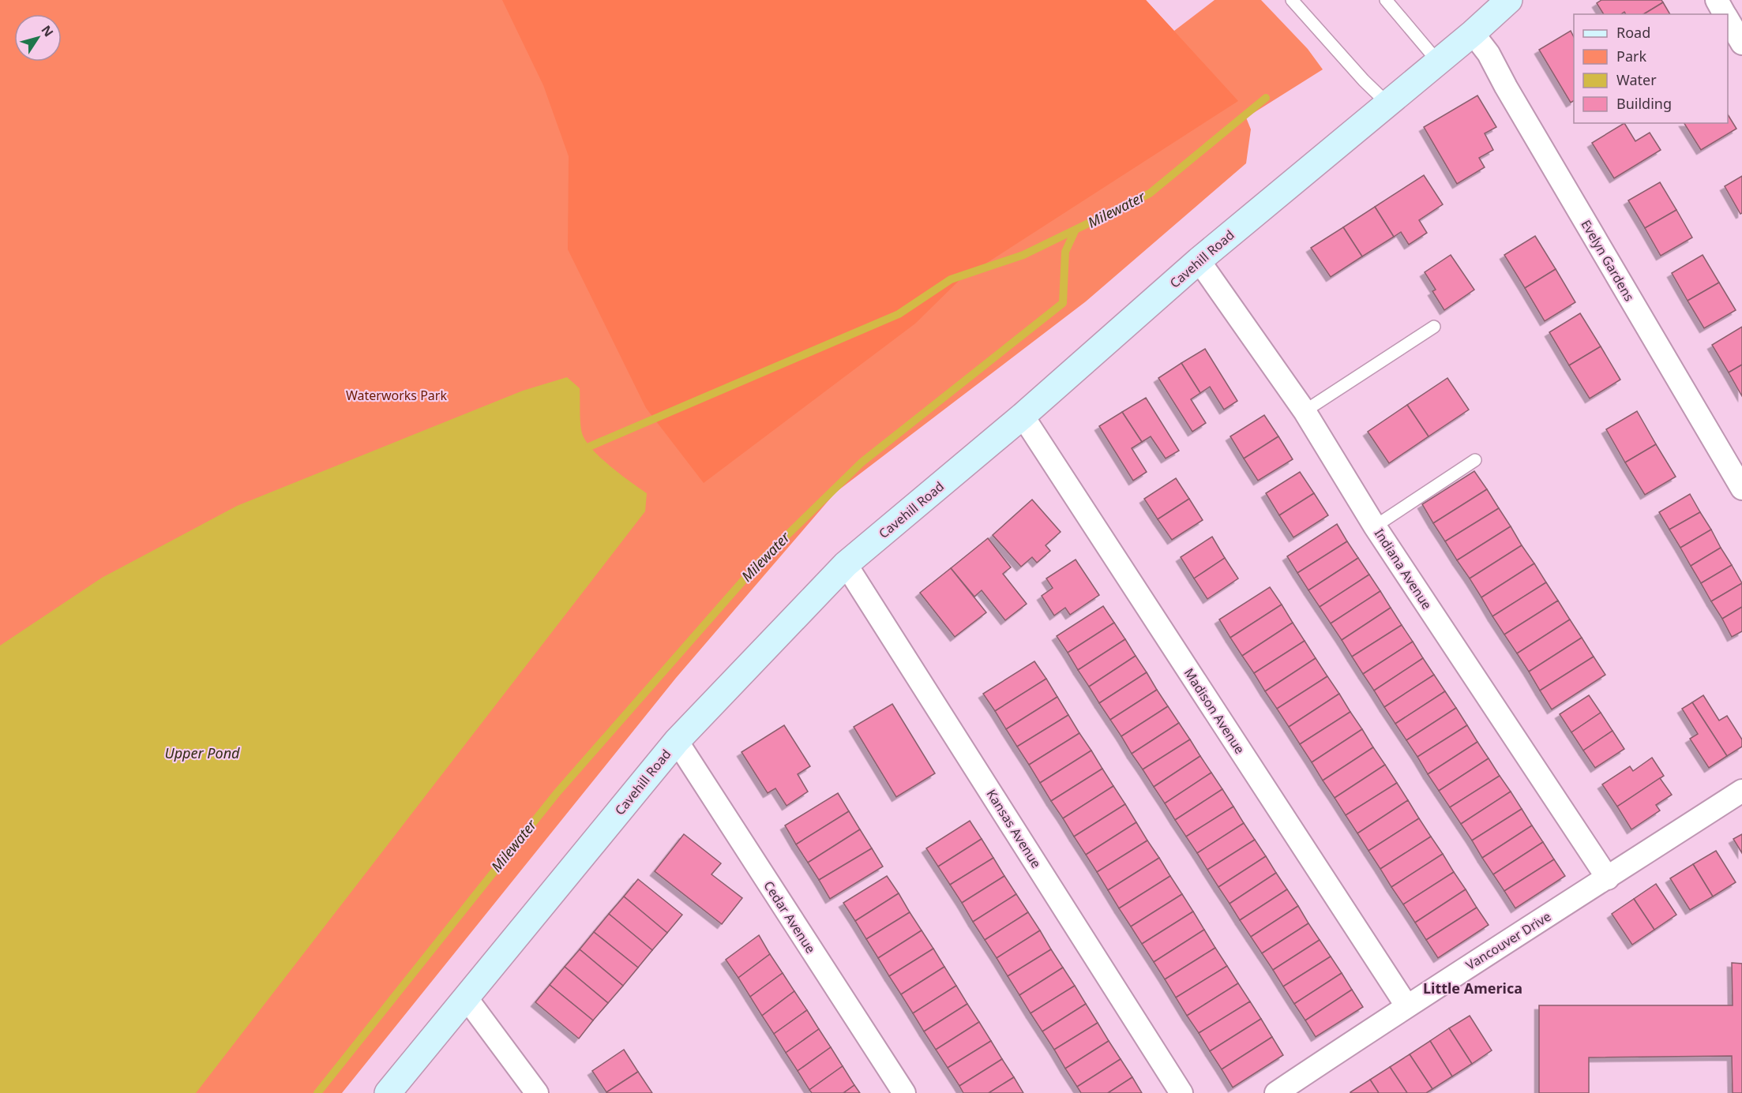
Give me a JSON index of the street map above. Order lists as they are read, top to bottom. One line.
{"streets":{"main road":["Cavehill Road"],"street":["Evelyn Gardens","Indiana Avenue","Madison Avenue","Kansas Avenue","Cedar Avenue","Vancouver Drive"]},"crossings":[["Cavehill Road","Evelyn Gardens"],["Cavehill Road","Indiana Avenue"],["Cavehill Road","Madison Avenue"],["Cavehill Road","Kansas Avenue"],["Cavehill Road","Cedar Avenue"],["Indiana Avenue","Vancouver Drive"],["Madison Avenue","Vancouver Drive"]],"districts":["Little America"],"water":["Milewater","Upper Pond"],"parks":["Waterworks Park"],"legend":["Road","Park","Water","Building"],"north":"top right"}
